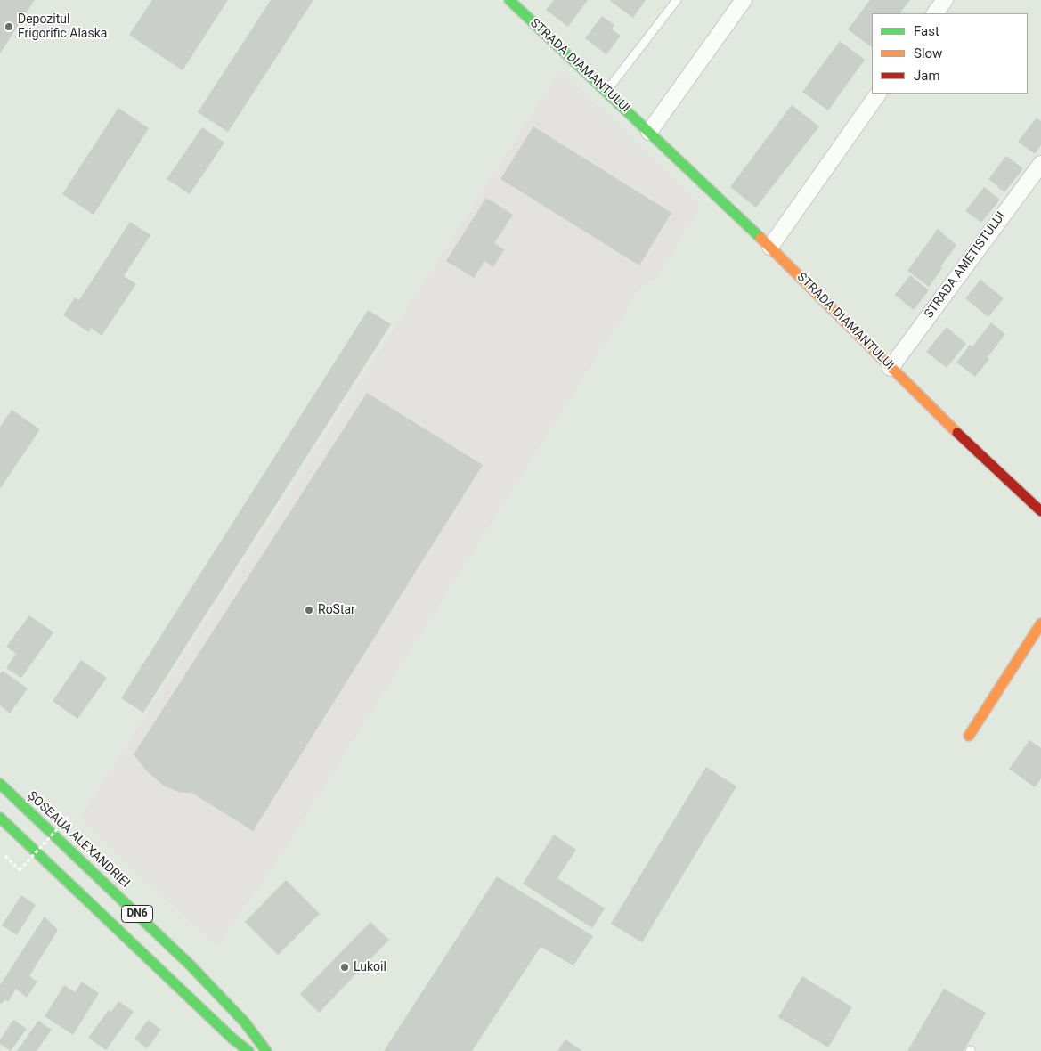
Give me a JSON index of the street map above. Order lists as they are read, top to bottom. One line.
{"streets":{"street":["STRADA DIAMANTULUI","STRADA AMETISTULUI","ȘOSEAUA ALEXANDRIEI","DN6"]},"crossings":[["STRADA DIAMANTULUI","STRADA AMETISTULUI"]],"places":["Depozitul Frigorific Alaska","RoStar","Lukoil"],"legend":["Fast","Slow","Jam"]}
